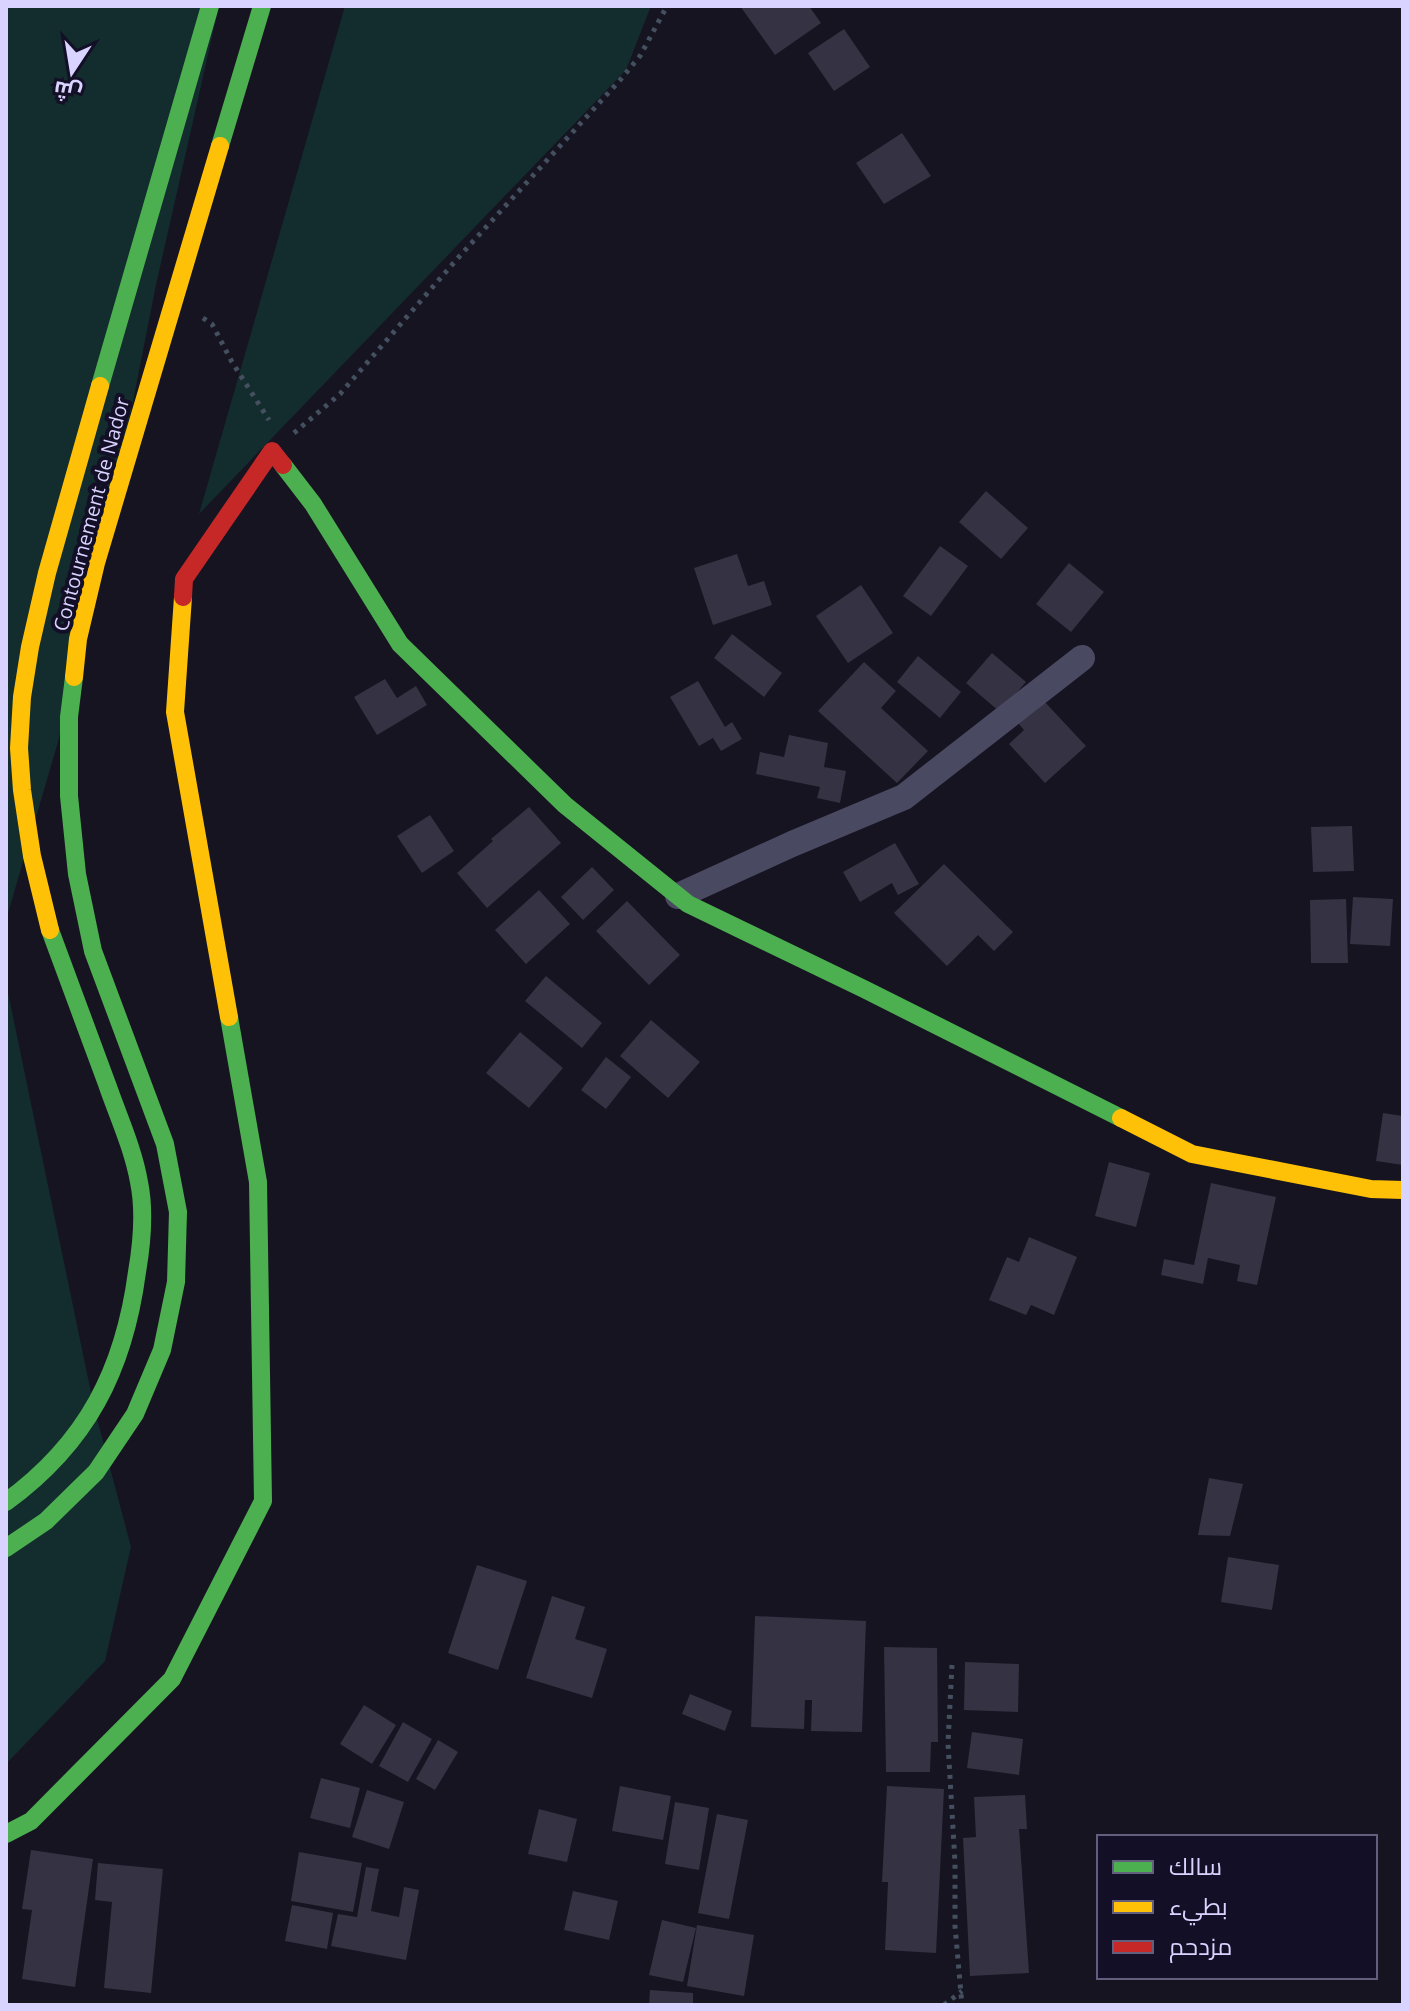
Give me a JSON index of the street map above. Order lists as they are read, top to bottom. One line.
{"streets":{"main road":["Contournement de Nador"]},"legend":["سالك","بطيء","مزدحم"],"north":"bottom"}
